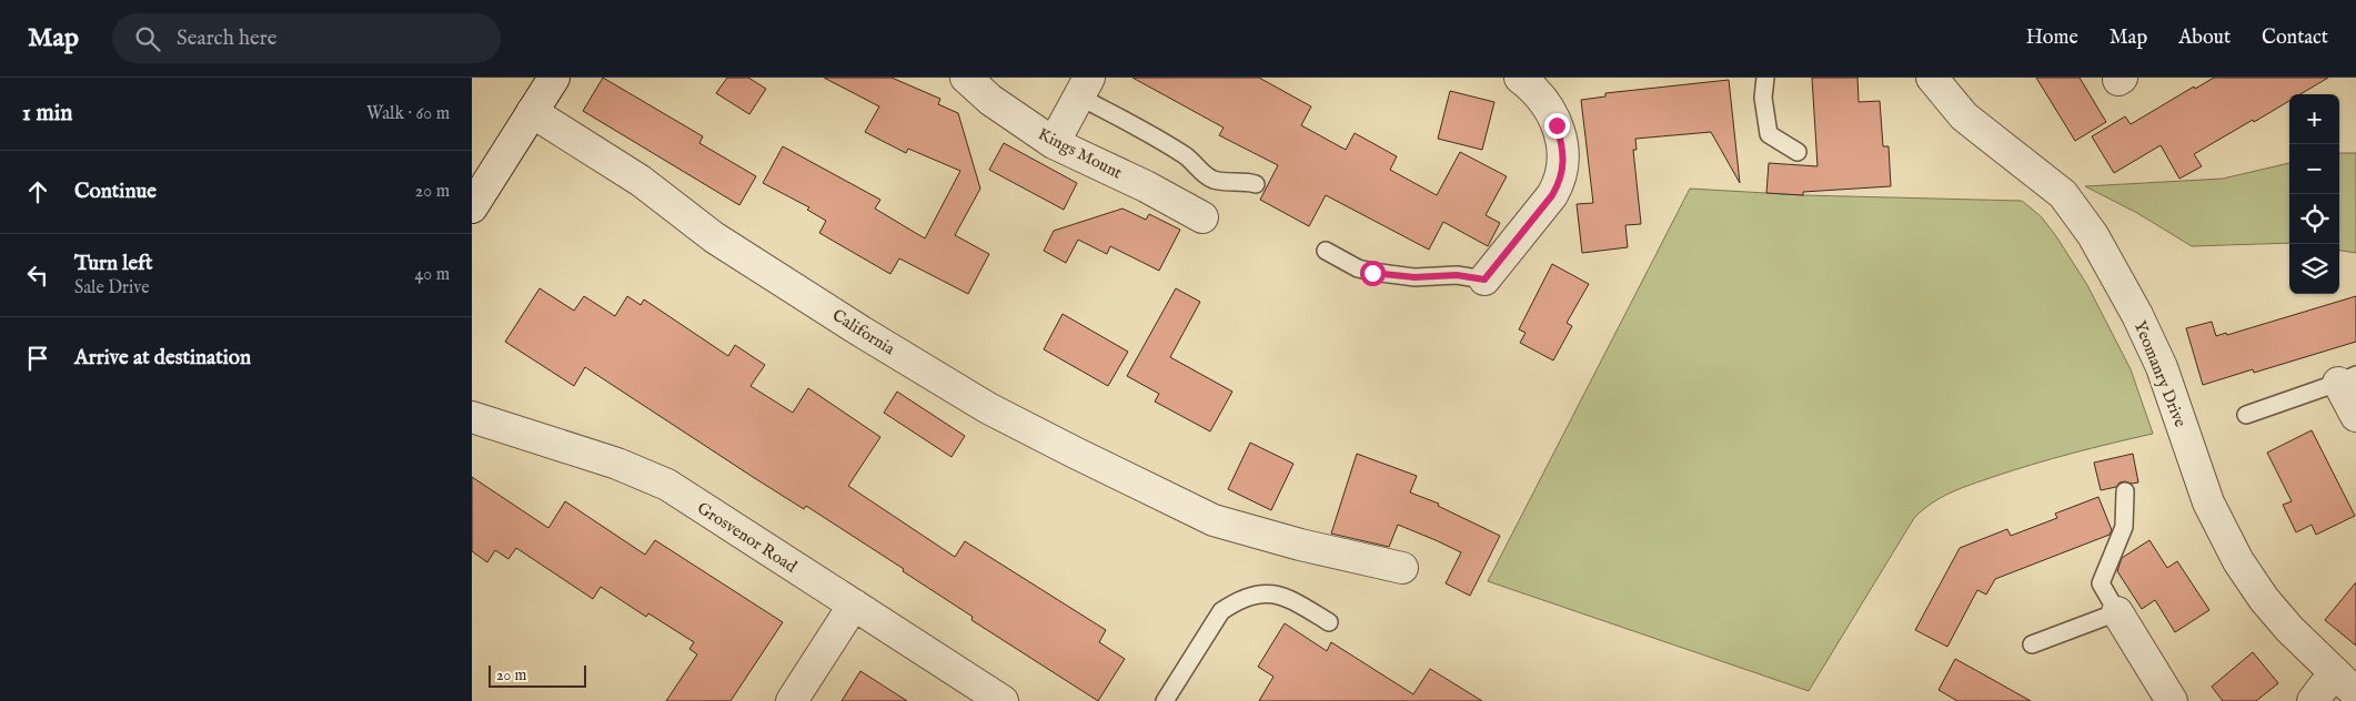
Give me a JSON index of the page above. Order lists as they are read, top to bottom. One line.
{"streets":{"street":["Kings Mount","California","Yeomanry Drive","Grosvenor Road"]},"scale_bar":"20 m","page":{"header":"Map","search":"Search here","nav":["Home","Map","About","Contact"],"heading":["1 min","Walk · 60 m"],"map_buttons":["+","−"],"list":[["Continue","20 m"],["Turn left","Sale Drive","40 m"],"Arrive at destination"],"scale":"20 m"}}
